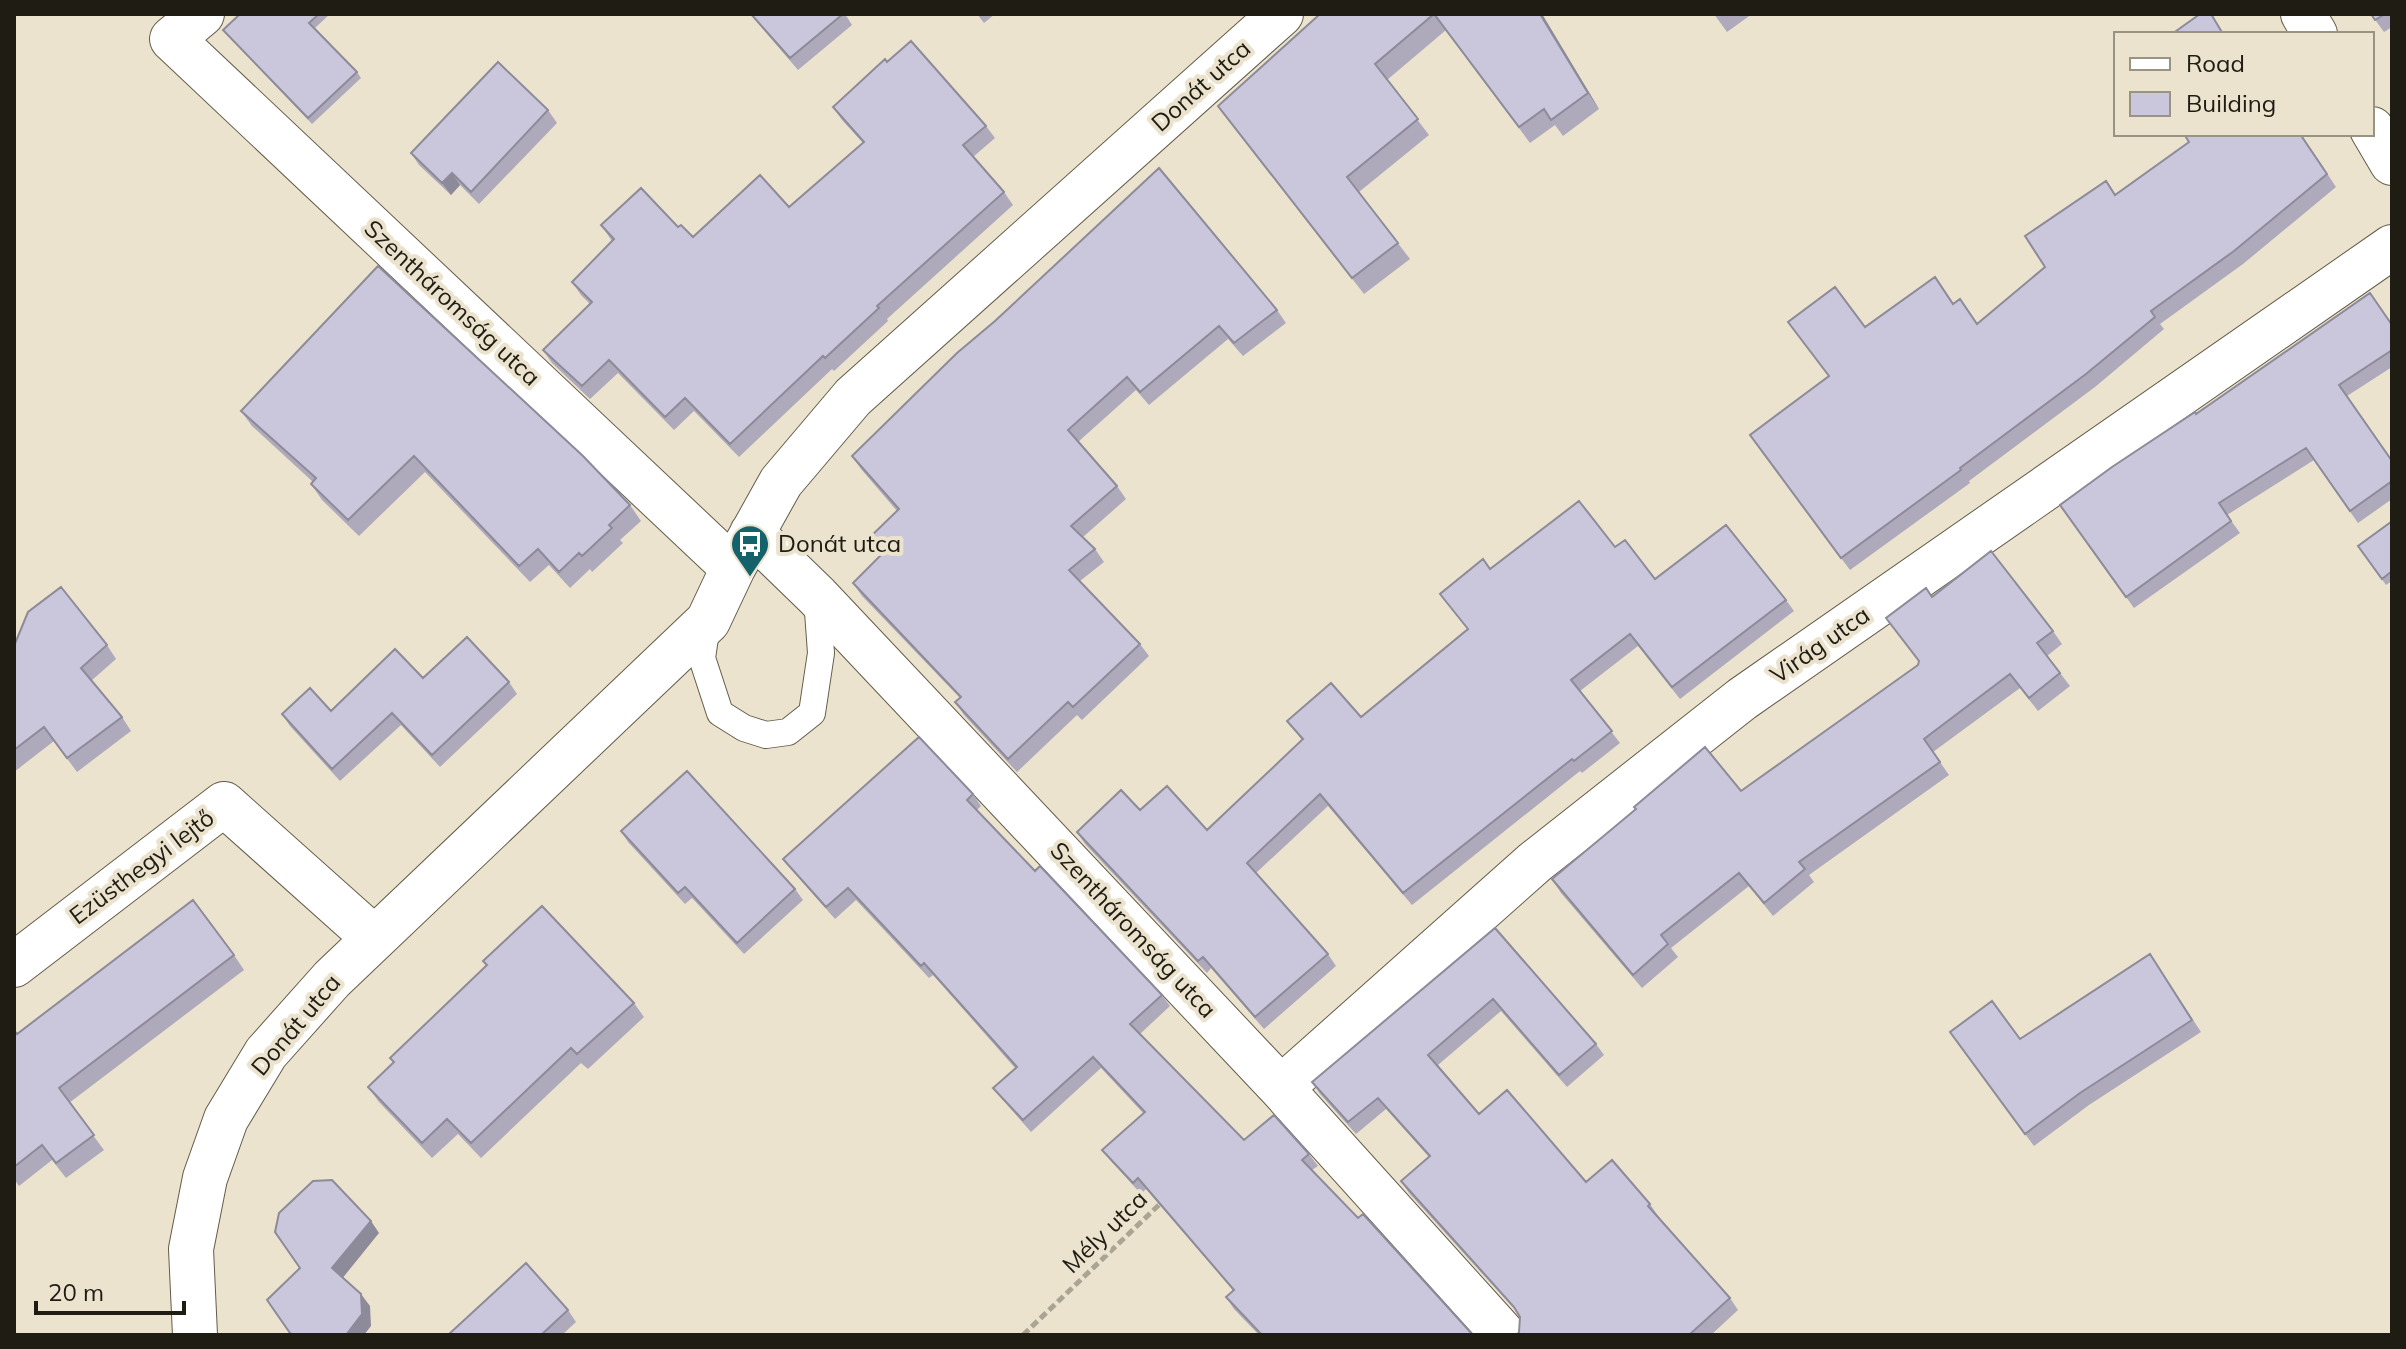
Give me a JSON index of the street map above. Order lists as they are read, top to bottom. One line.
{"streets":{"street":["Donát utca","Szentháromság utca","Virág utca","Ezüsthegyi lejtő"],"path":["Mély utca"]},"crossings":[["Donát utca","Szentháromság utca"],["Donát utca","Ezüsthegyi lejtő"],["Szentháromság utca","Virág utca"]],"places":{"bus stop":["Donát utca"]},"legend":["Road","Building"],"scale_bar":"20 m"}
